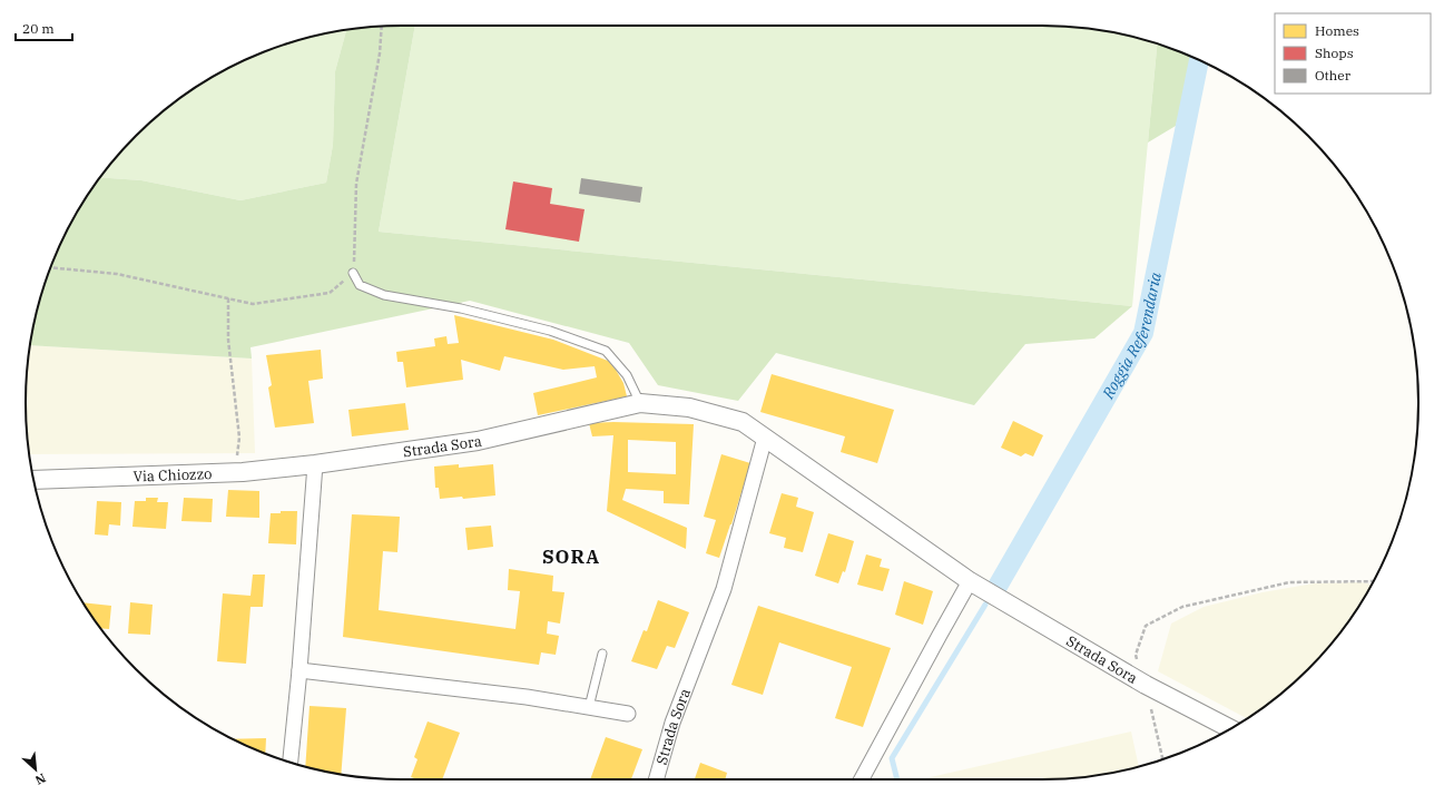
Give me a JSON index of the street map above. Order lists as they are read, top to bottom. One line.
{"streets":{"street":["Strada Sora","Via Chiozzo"]},"crossings":[["Strada Sora","Via Chiozzo"]],"districts":["SORA"],"water":["Roggia Referendaria"],"legend":["Homes","Shops","Other"],"scale_bar":"20 m","north":"bottom right"}
